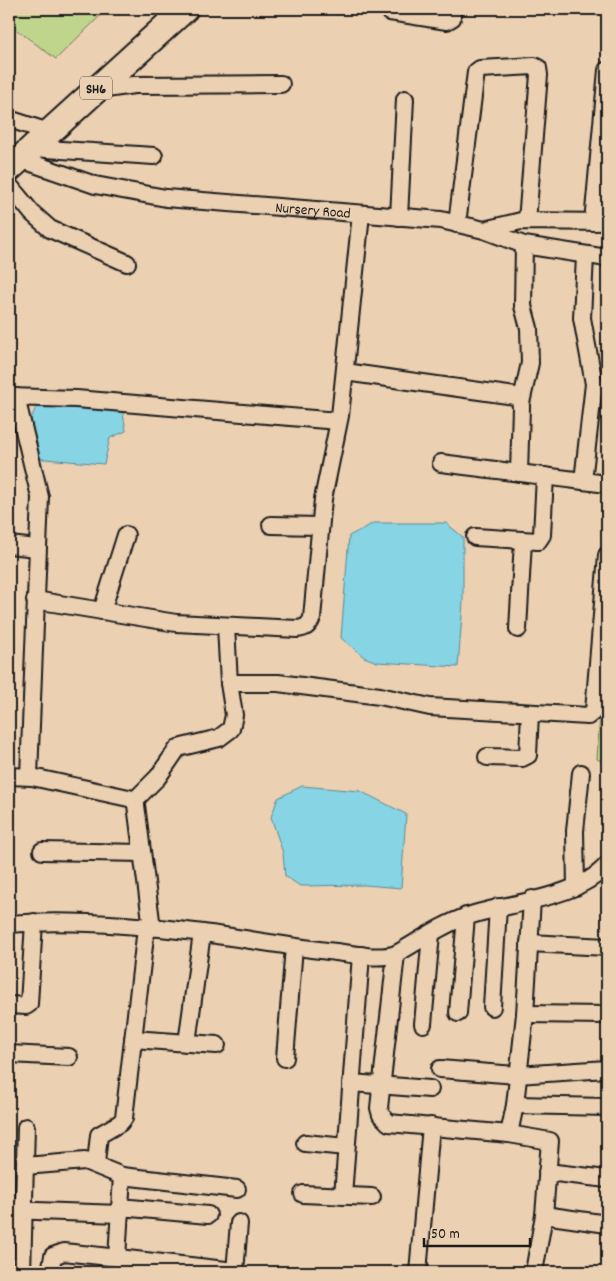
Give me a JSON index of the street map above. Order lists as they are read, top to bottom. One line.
{"streets":{"main road":["SH6"],"street":["Nursery Road"]},"crossings":[["SH6","Nursery Road"]],"scale_bar":"50 m"}
